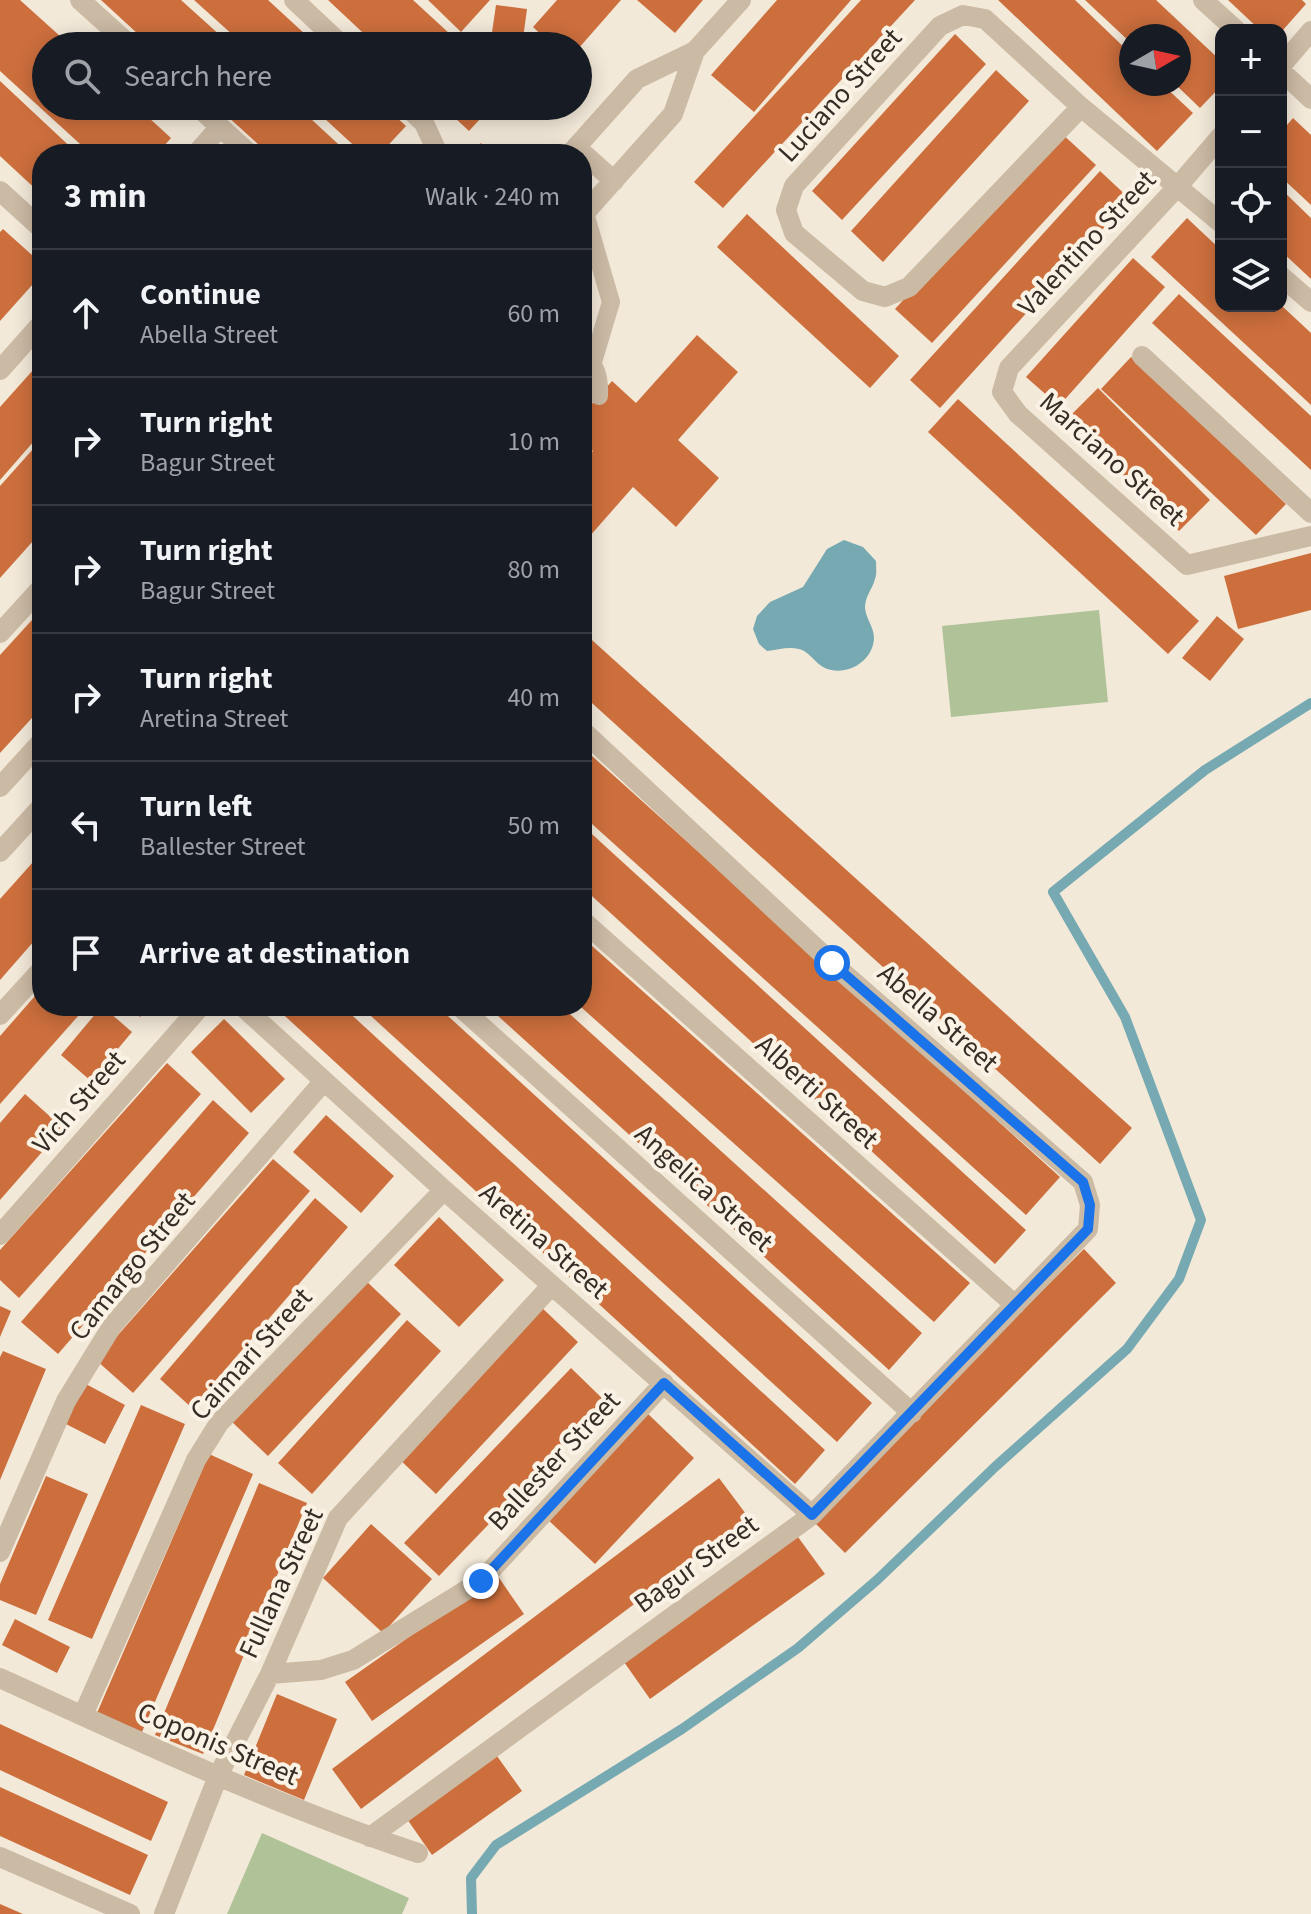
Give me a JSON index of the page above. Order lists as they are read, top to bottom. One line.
{"streets":{"street":["Luciano Street","Valentino Street","Marciano Street","Abella Street","Alberti Street","Vich Street","Angelica Street","Aretina Street","Camargo Street","Caimari Street","Ballester Street","Bagur Street","Fullana Street","Coponis Street"]},"crossings":[["Luciano Street","Valentino Street"],["Valentino Street","Marciano Street"],["Abella Street","Bagur Street"],["Alberti Street","Bagur Street"],["Angelica Street","Bagur Street"],["Aretina Street","Camargo Street"],["Aretina Street","Caimari Street"],["Aretina Street","Ballester Street"],["Aretina Street","Bagur Street"],["Aretina Street","Fullana Street"],["Caimari Street","Coponis Street"],["Ballester Street","Fullana Street"],["Bagur Street","Coponis Street"],["Fullana Street","Coponis Street"]],"north":"right","page":{"map_buttons":["+","−"],"search":"Search here","heading":["3 min","Walk · 240 m"],"list":[["Continue","Abella Street","60 m"],["Turn right","Bagur Street","10 m"],["Turn right","Bagur Street","80 m"],["Turn right","Aretina Street","40 m"],["Turn left","Ballester Street","50 m"],"Arrive at destination"]}}
